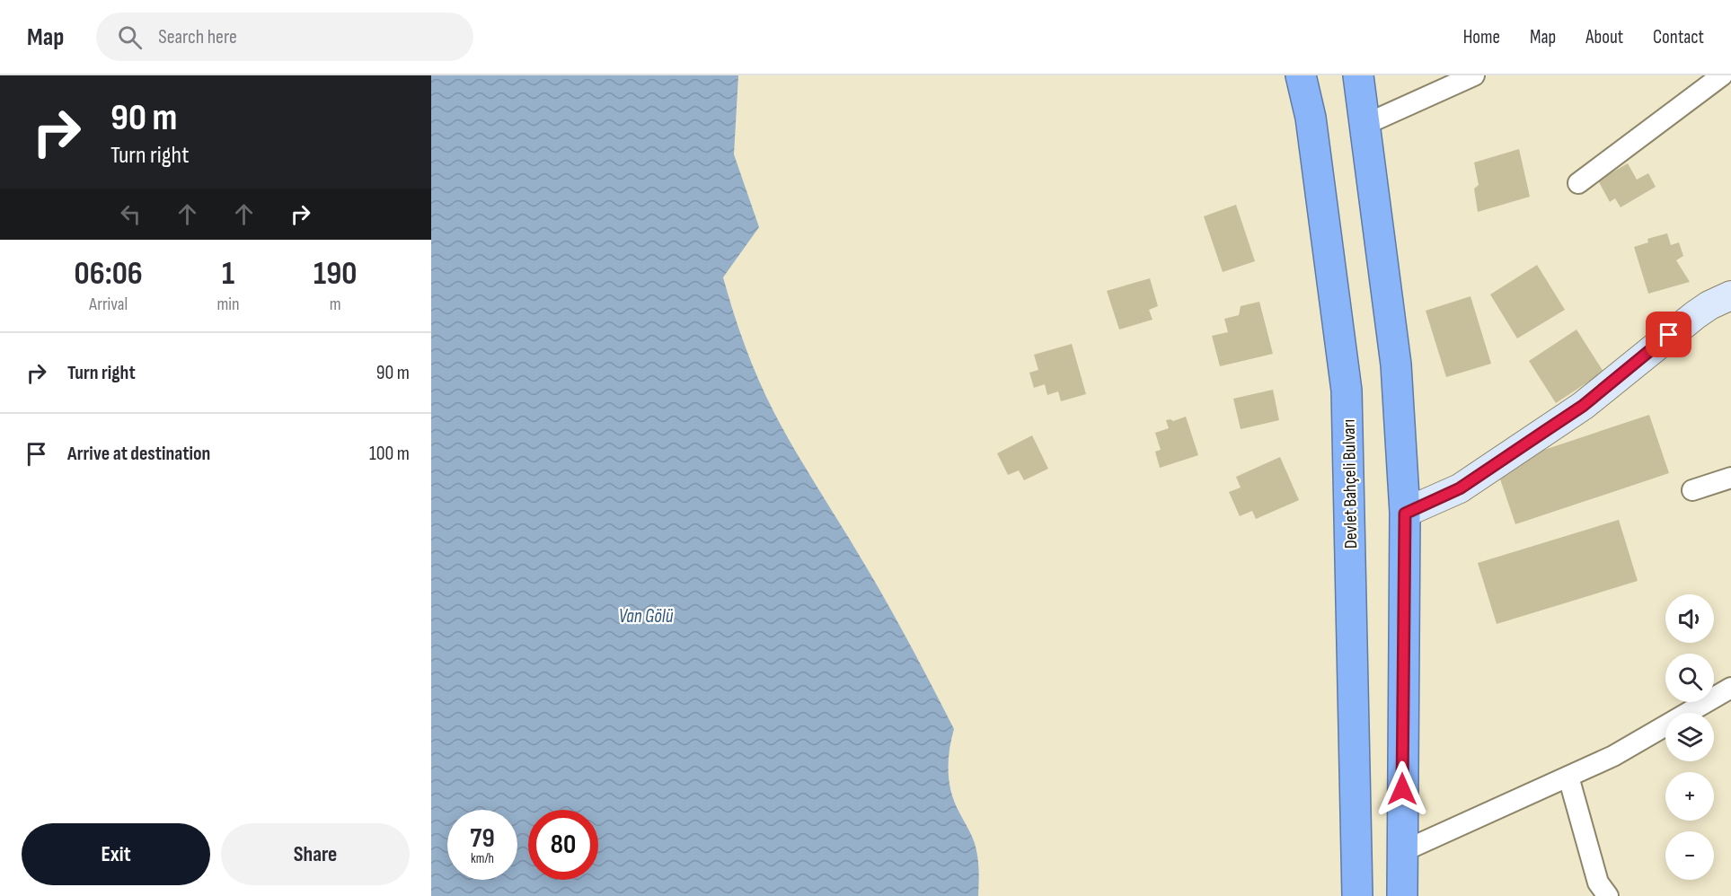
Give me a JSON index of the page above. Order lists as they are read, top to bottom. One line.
{"streets":{"highway":["Devlet Bahçeli Bulvarı"]},"water":["Van Gölü"],"page":{"header":"Map","search":"Search here","nav":["Home","Map","About","Contact"],"turn":["90 m","Turn right"],"eta":["06:06","Arrival","1","min","190","m"],"list":[{"name":"Turn right","value":"90 m"},{"name":"Arrive at destination","value":"100 m"}],"map_buttons":["+","−"],"speed":"79 km/h","limit":"80","buttons":["Exit","Share"]}}
